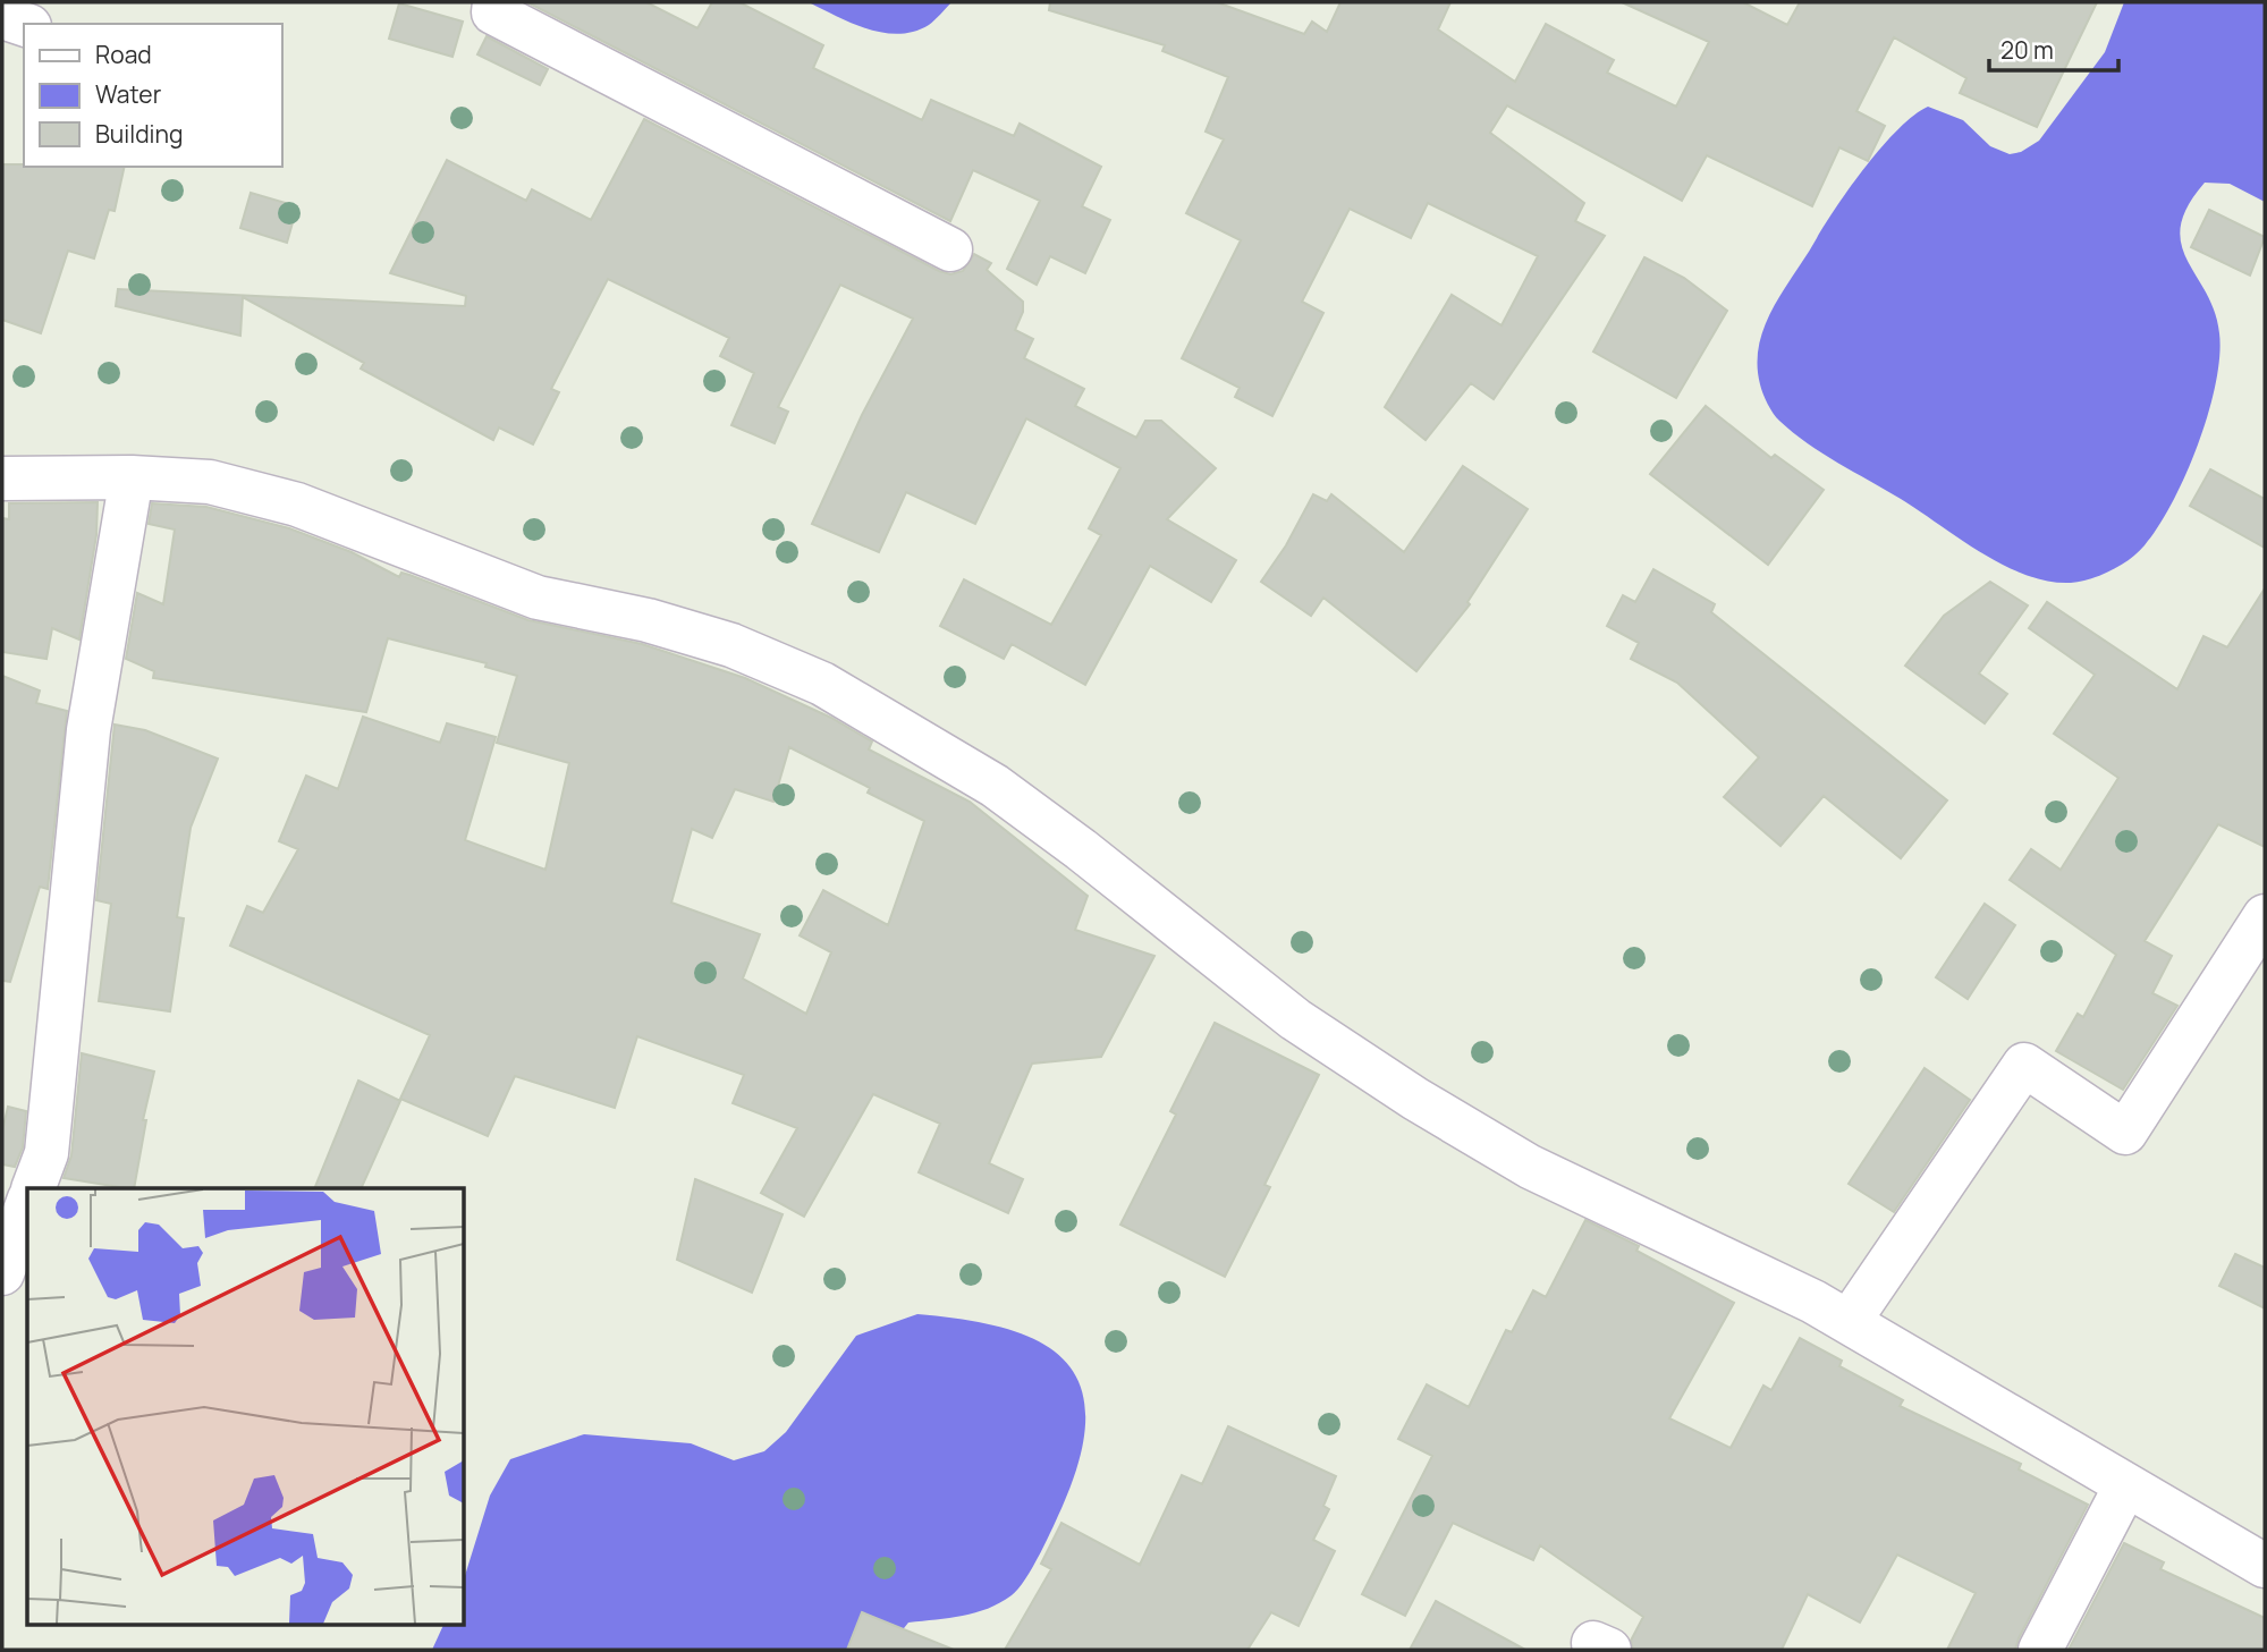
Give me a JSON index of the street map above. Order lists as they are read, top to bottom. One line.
{"legend":["Road","Water","Building"],"scale_bar":"20 m"}
